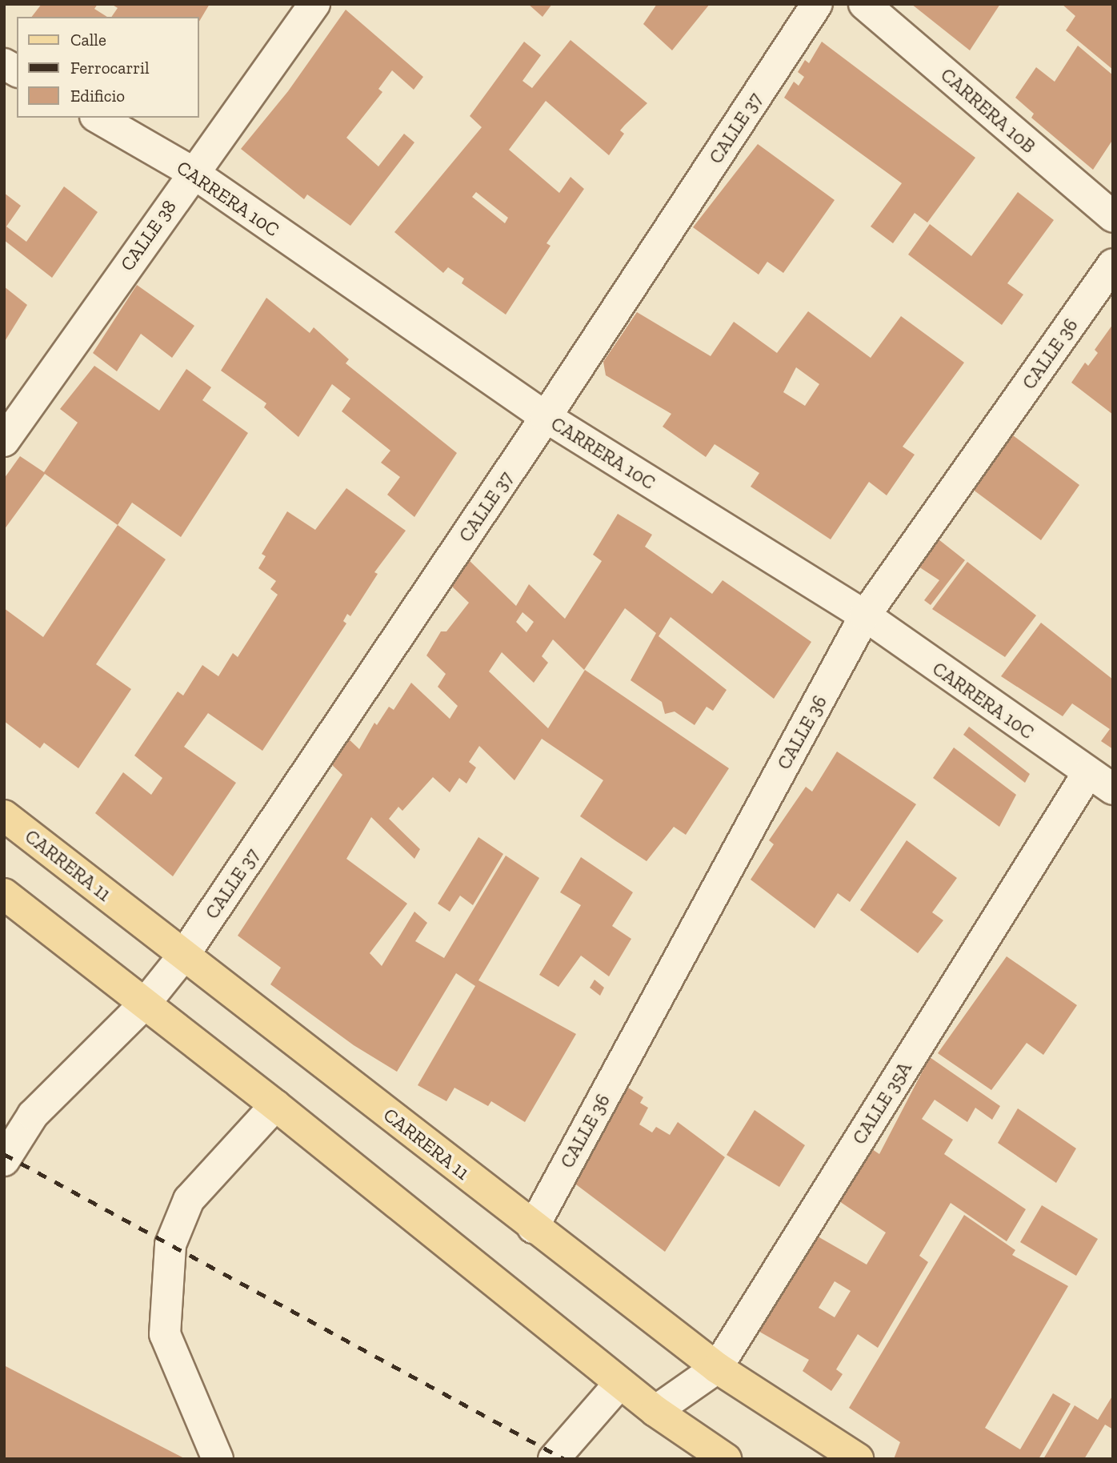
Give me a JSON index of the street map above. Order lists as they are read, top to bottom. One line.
{"streets":{"main road":["CARRERA 11"],"street":["CARRERA 10B","CALLE 37","CARRERA 10C","CALLE 38","CALLE 36","CALLE 35A"]},"crossings":[["CALLE 37","CARRERA 10C"],["CALLE 37","CARRERA 11"],["CARRERA 10C","CALLE 38"],["CARRERA 10C","CALLE 36"],["CARRERA 10C","CALLE 35A"],["CALLE 36","CARRERA 11"],["CARRERA 11","CALLE 35A"]],"legend":["Calle","Ferrocarril","Edificio"]}
